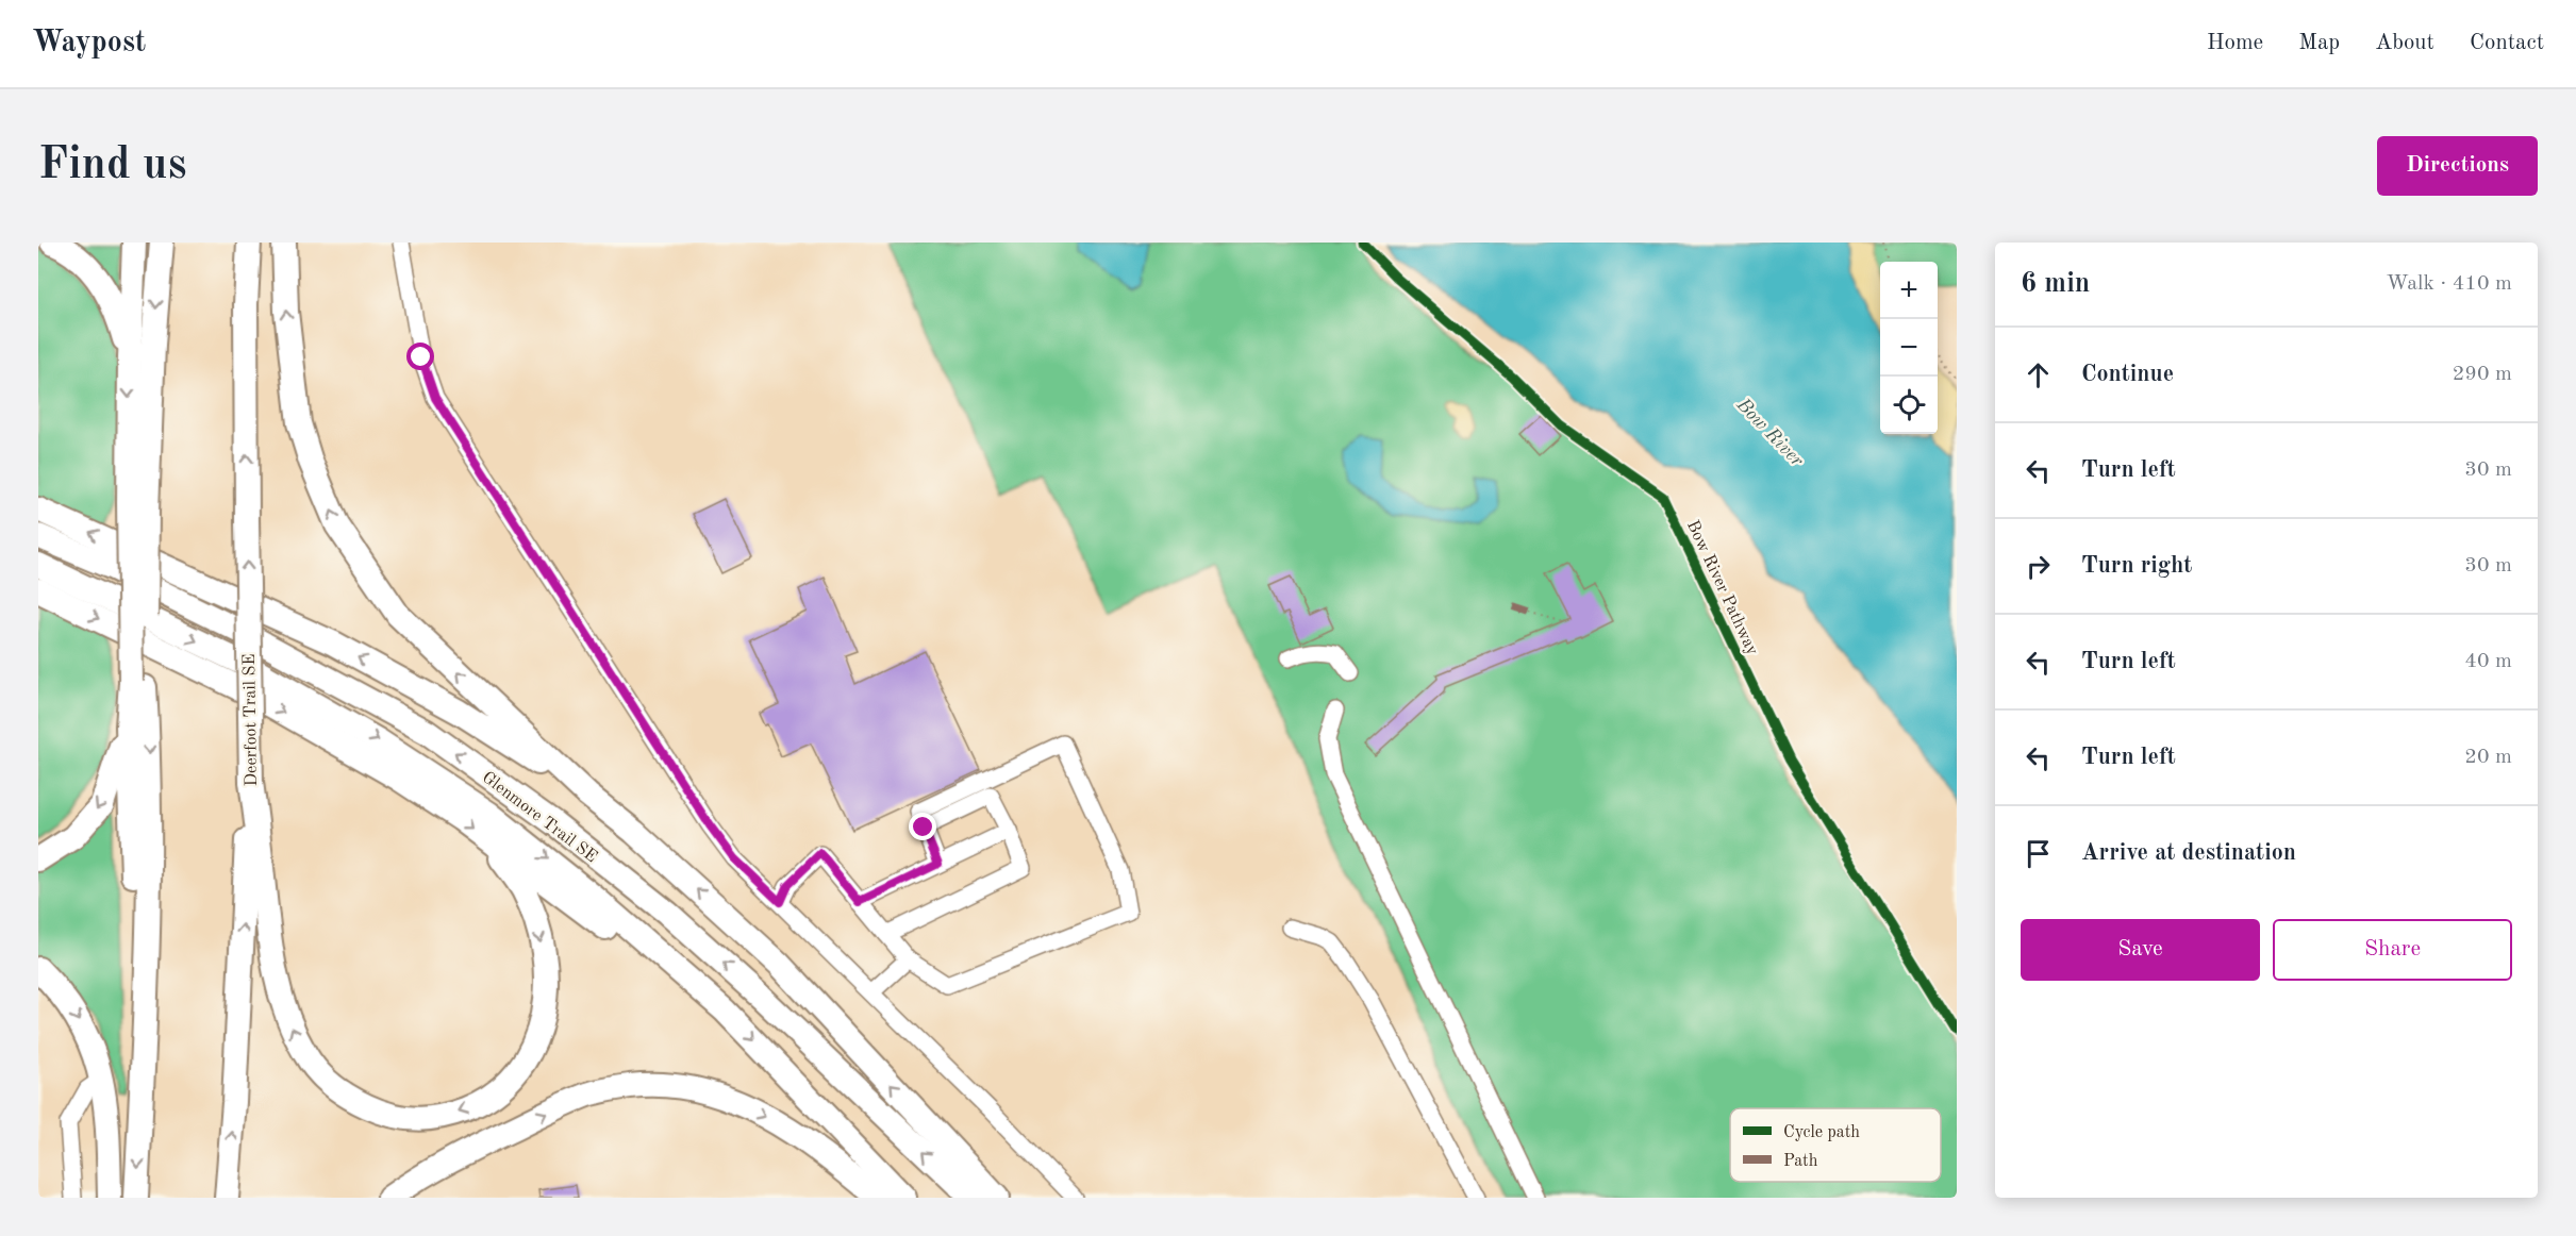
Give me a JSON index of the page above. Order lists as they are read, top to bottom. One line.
{"streets":{"highway":["Deerfoot Trail SE","Glenmore Trail SE"],"cycle path":["Bow River Pathway"]},"water":["Bow River"],"legend":["Cycle path","Path"],"page":{"header":"Waypost","nav":["Home","Map","About","Contact"],"buttons":["Directions",["Save","Share"]],"title":"Find us","heading":["6 min","Walk · 410 m"],"map_buttons":["+","−"],"list":[["Continue","290 m"],["Turn left","30 m"],["Turn right","30 m"],["Turn left","40 m"],["Turn left","20 m"],"Arrive at destination"]}}
